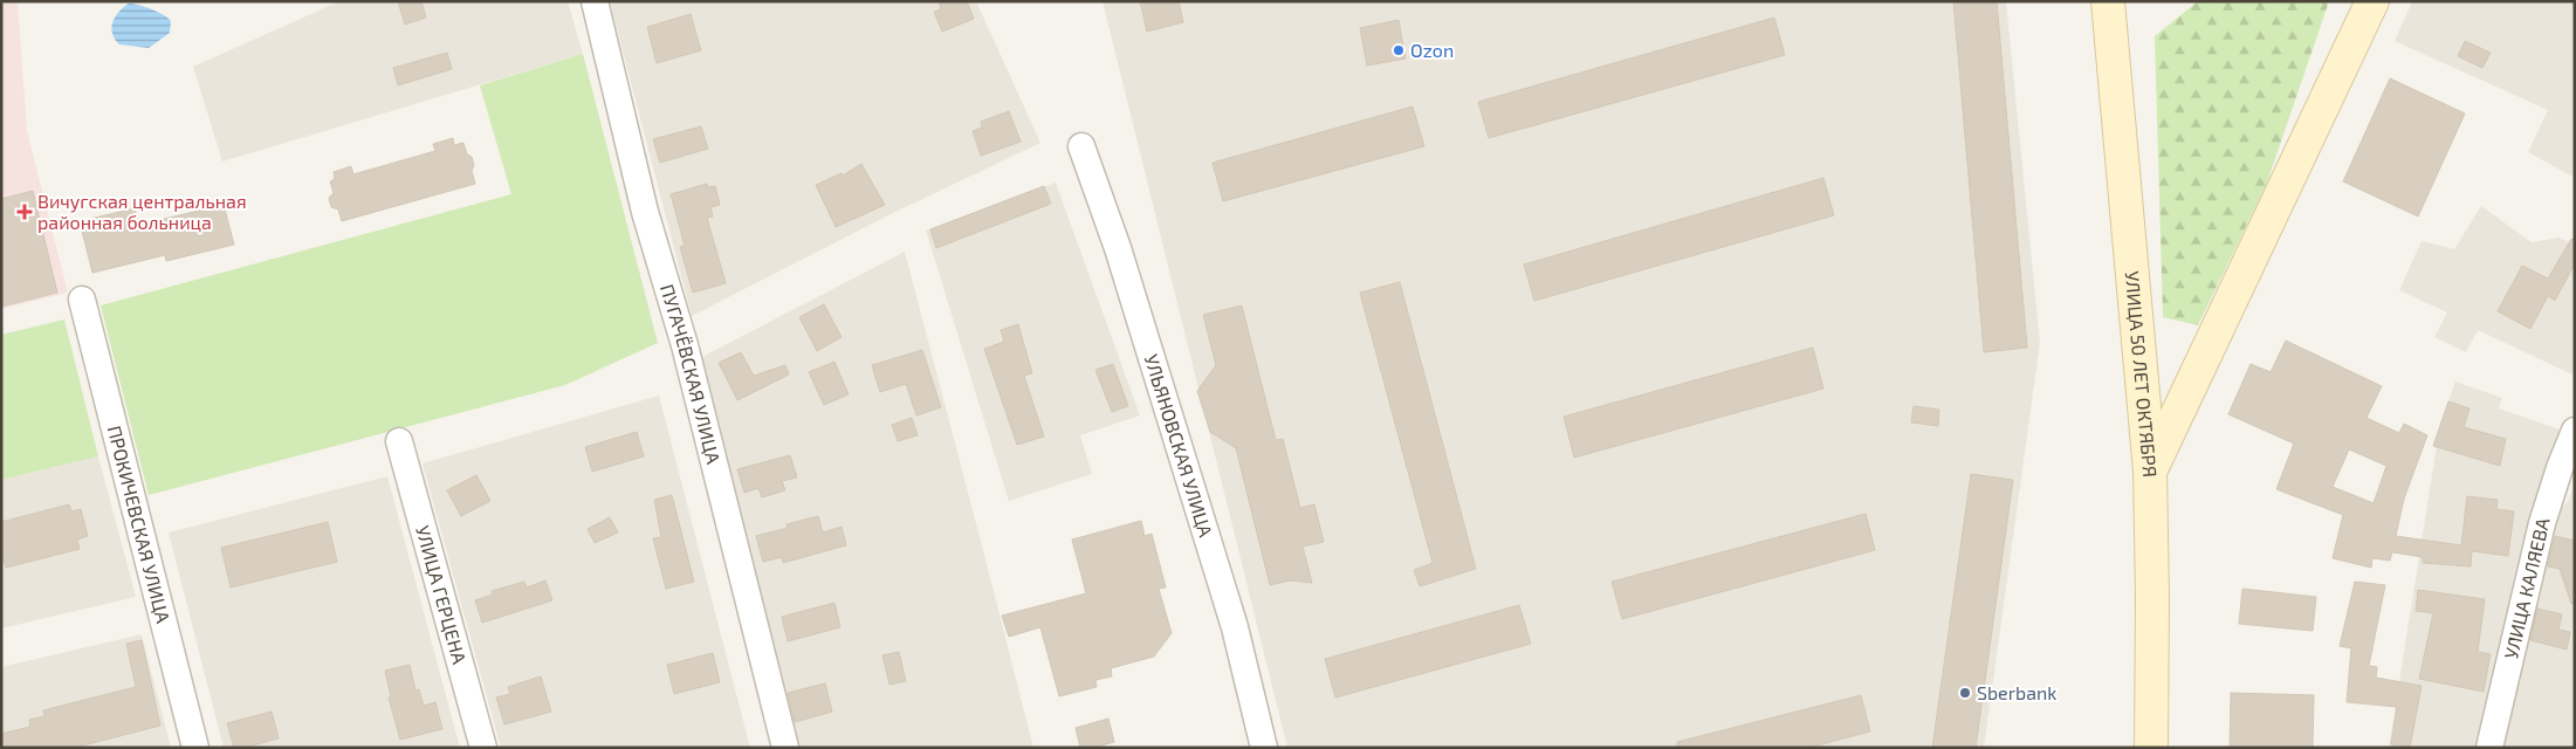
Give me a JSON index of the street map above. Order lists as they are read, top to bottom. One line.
{"streets":{"main road":["УЛИЦА 50 ЛЕТ ОКТЯБРЯ"],"street":["ПУГАЧЁВСКАЯ УЛИЦА","УЛЬЯНОВСКАЯ УЛИЦА","ПРОКИЧЕВСКАЯ УЛИЦА","УЛИЦА КАЛЯЕВА","УЛИЦА ГЕРЦЕНА"]},"places":{"other":["Ozon","Sberbank"],"health":["Вичугская центральная районная больница"]}}
